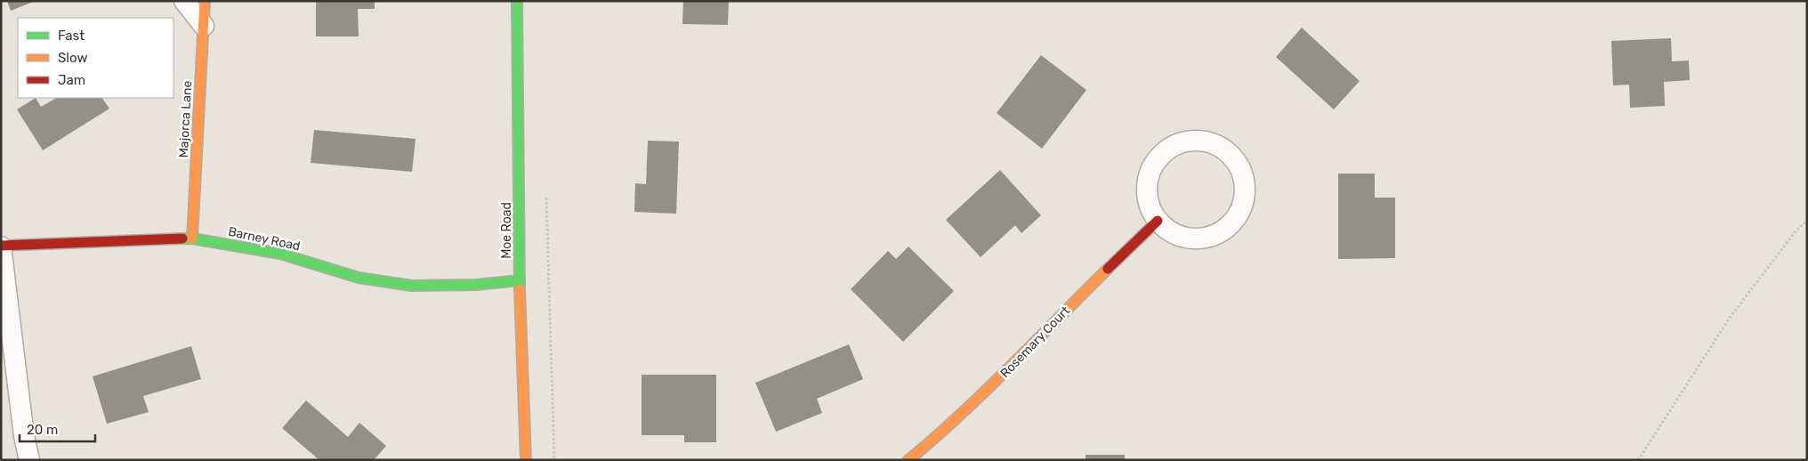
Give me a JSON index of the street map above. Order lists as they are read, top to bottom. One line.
{"streets":{"street":["Majorca Lane","Moe Road","Barney Road","Rosemary Court"]},"crossings":[["Majorca Lane","Barney Road"],["Moe Road","Barney Road"]],"legend":["Fast","Slow","Jam"],"scale_bar":"20 m"}
